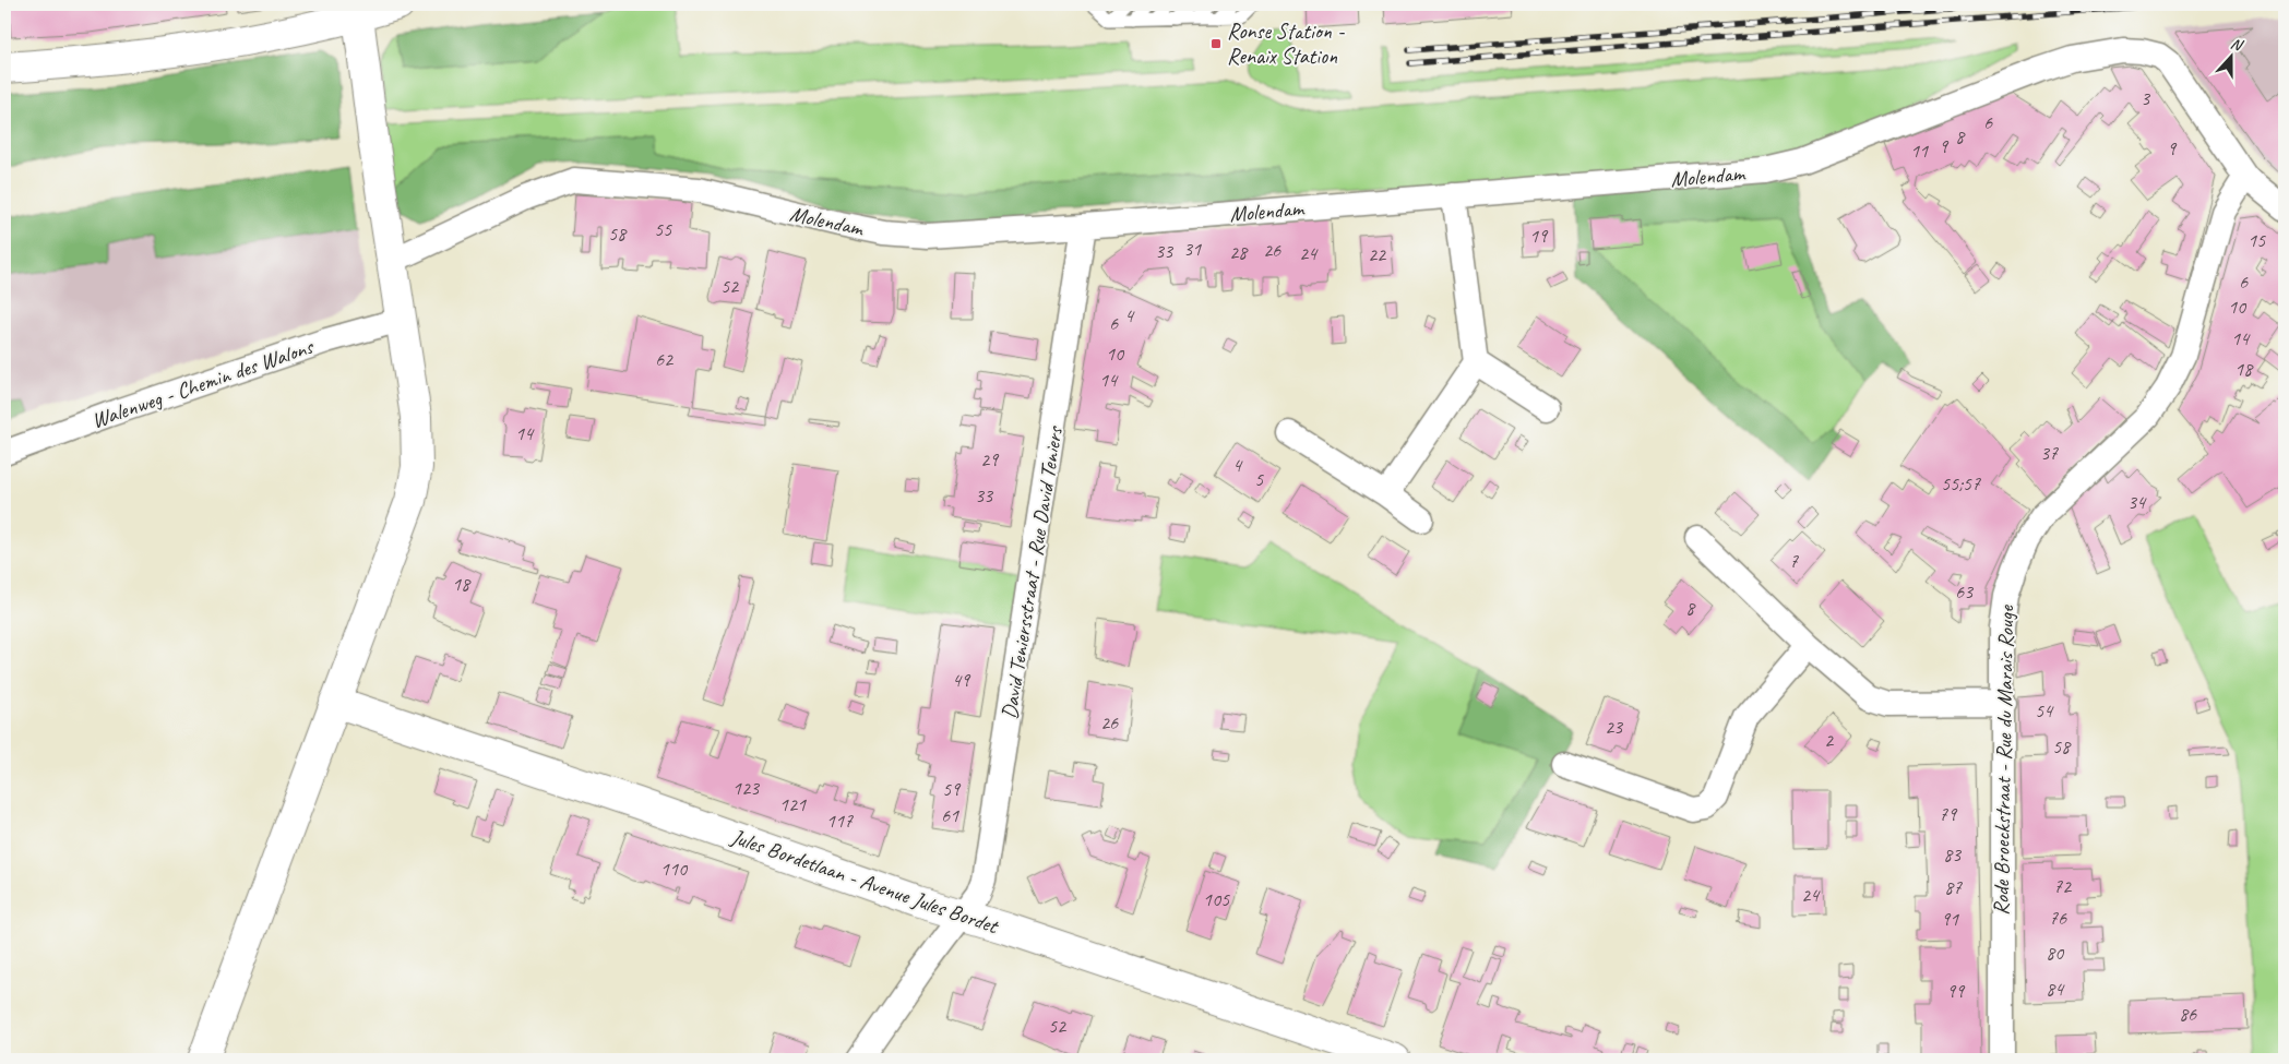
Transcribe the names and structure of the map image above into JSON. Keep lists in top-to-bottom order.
{
  "streets": {
    "street": [
      "Molendam",
      "Walenweg - Chemin des Walons",
      "David Teniersstraat - Rue David Teniers",
      "Rode Broeckstraat - Rue du Marais Rouge",
      "Jules Bordetlaan - Avenue Jules Bordet"
    ]
  },
  "crossings": [
    ["Molendam", "David Teniersstraat - Rue David Teniers"],
    ["Molendam", "Rode Broeckstraat - Rue du Marais Rouge"],
    ["David Teniersstraat - Rue David Teniers", "Jules Bordetlaan - Avenue Jules Bordet"]
  ],
  "places": {
    "transit": ["Ronse Station - Renaix Station"]
  },
  "house_numbers": [
    "3",
    "6",
    "8",
    "9",
    "9",
    "11",
    "55",
    "58",
    "19",
    "15",
    "31",
    "26",
    "33",
    "28",
    "24",
    "22",
    "6",
    "52",
    "10",
    "4",
    "6",
    "14",
    "10",
    "62",
    "18",
    "14",
    "14",
    "37",
    "29",
    "4",
    "5",
    "55;57",
    "33",
    "34",
    "7",
    "18",
    "63",
    "8",
    "49",
    "54",
    "26",
    "23",
    "2",
    "58",
    "123",
    "59",
    "121",
    "79",
    "61",
    "117",
    "83",
    "110",
    "72",
    "87",
    "24",
    "105",
    "76",
    "91",
    "80",
    "84",
    "99",
    "86",
    "52"
  ],
  "north": "top"
}
